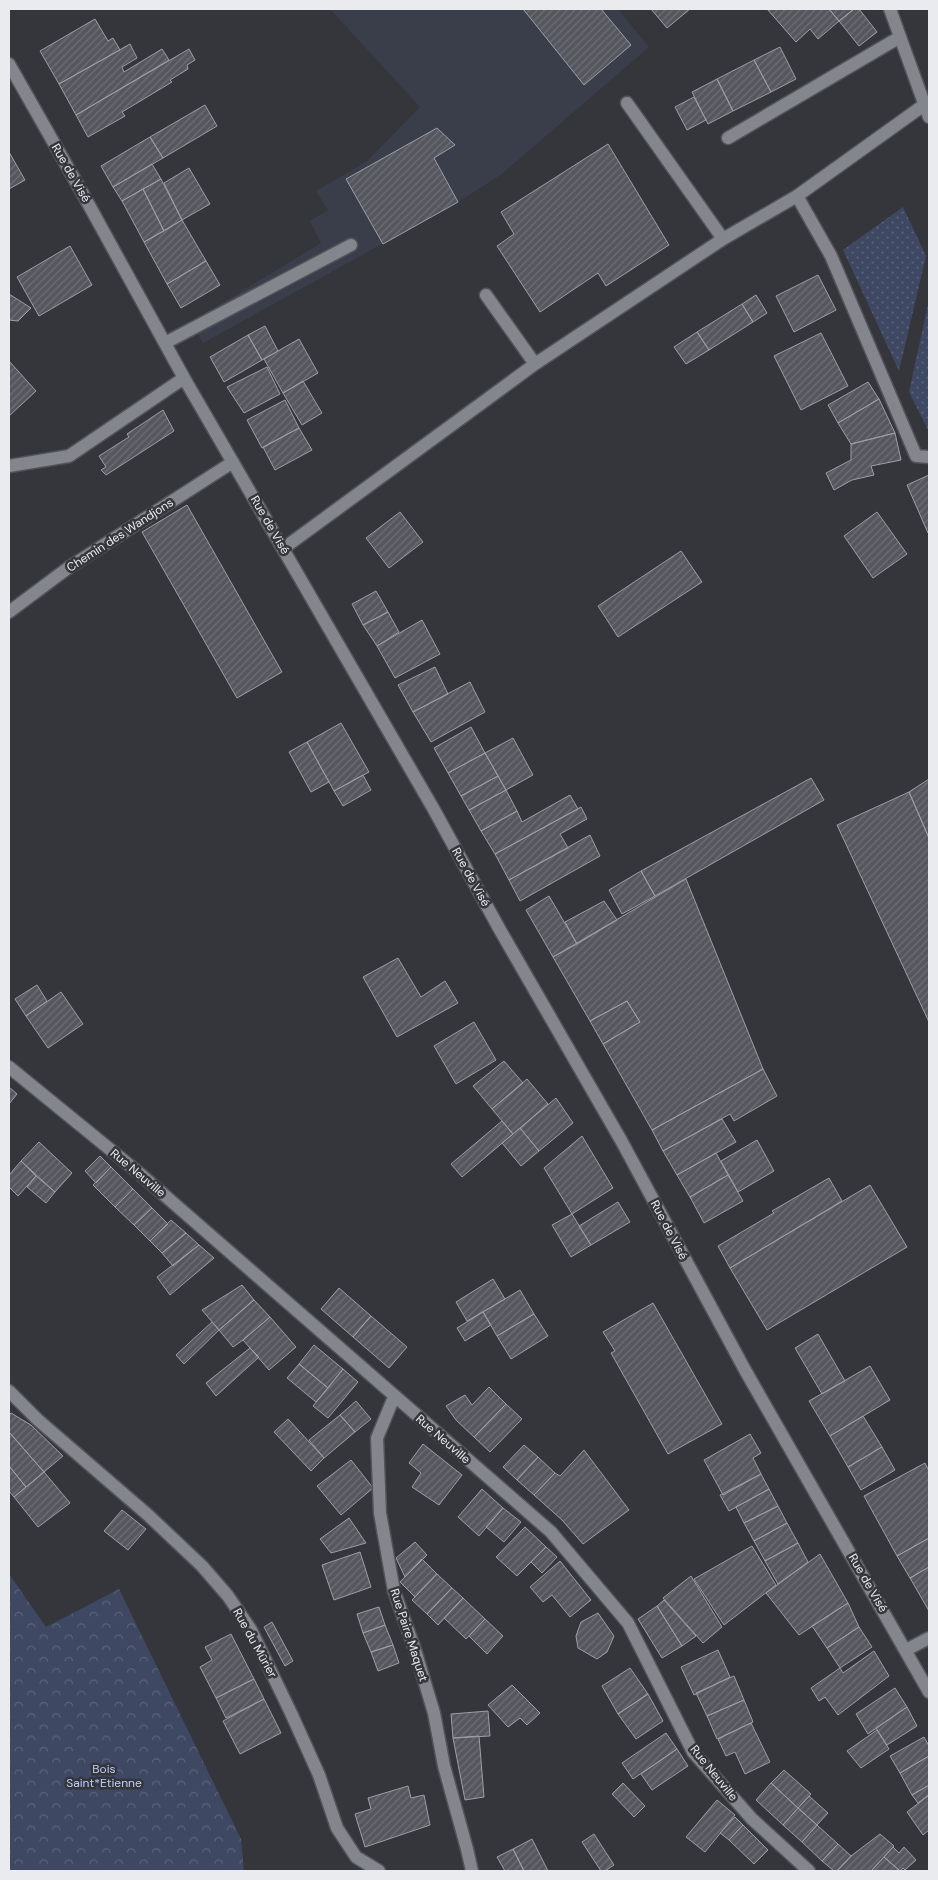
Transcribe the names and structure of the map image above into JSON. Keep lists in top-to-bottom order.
{
  "streets": {
    "street": [
      "Rue de Visé",
      "Chemin des Wandjons",
      "Rue Neuville",
      "Rue Paire Maquet",
      "Rue du Mûrier"
    ]
  },
  "crossings": [
    ["Rue de Visé", "Chemin des Wandjons"],
    ["Rue Neuville", "Rue Paire Maquet"]
  ],
  "parks": ["Bois Saint*Etienne"]
}
